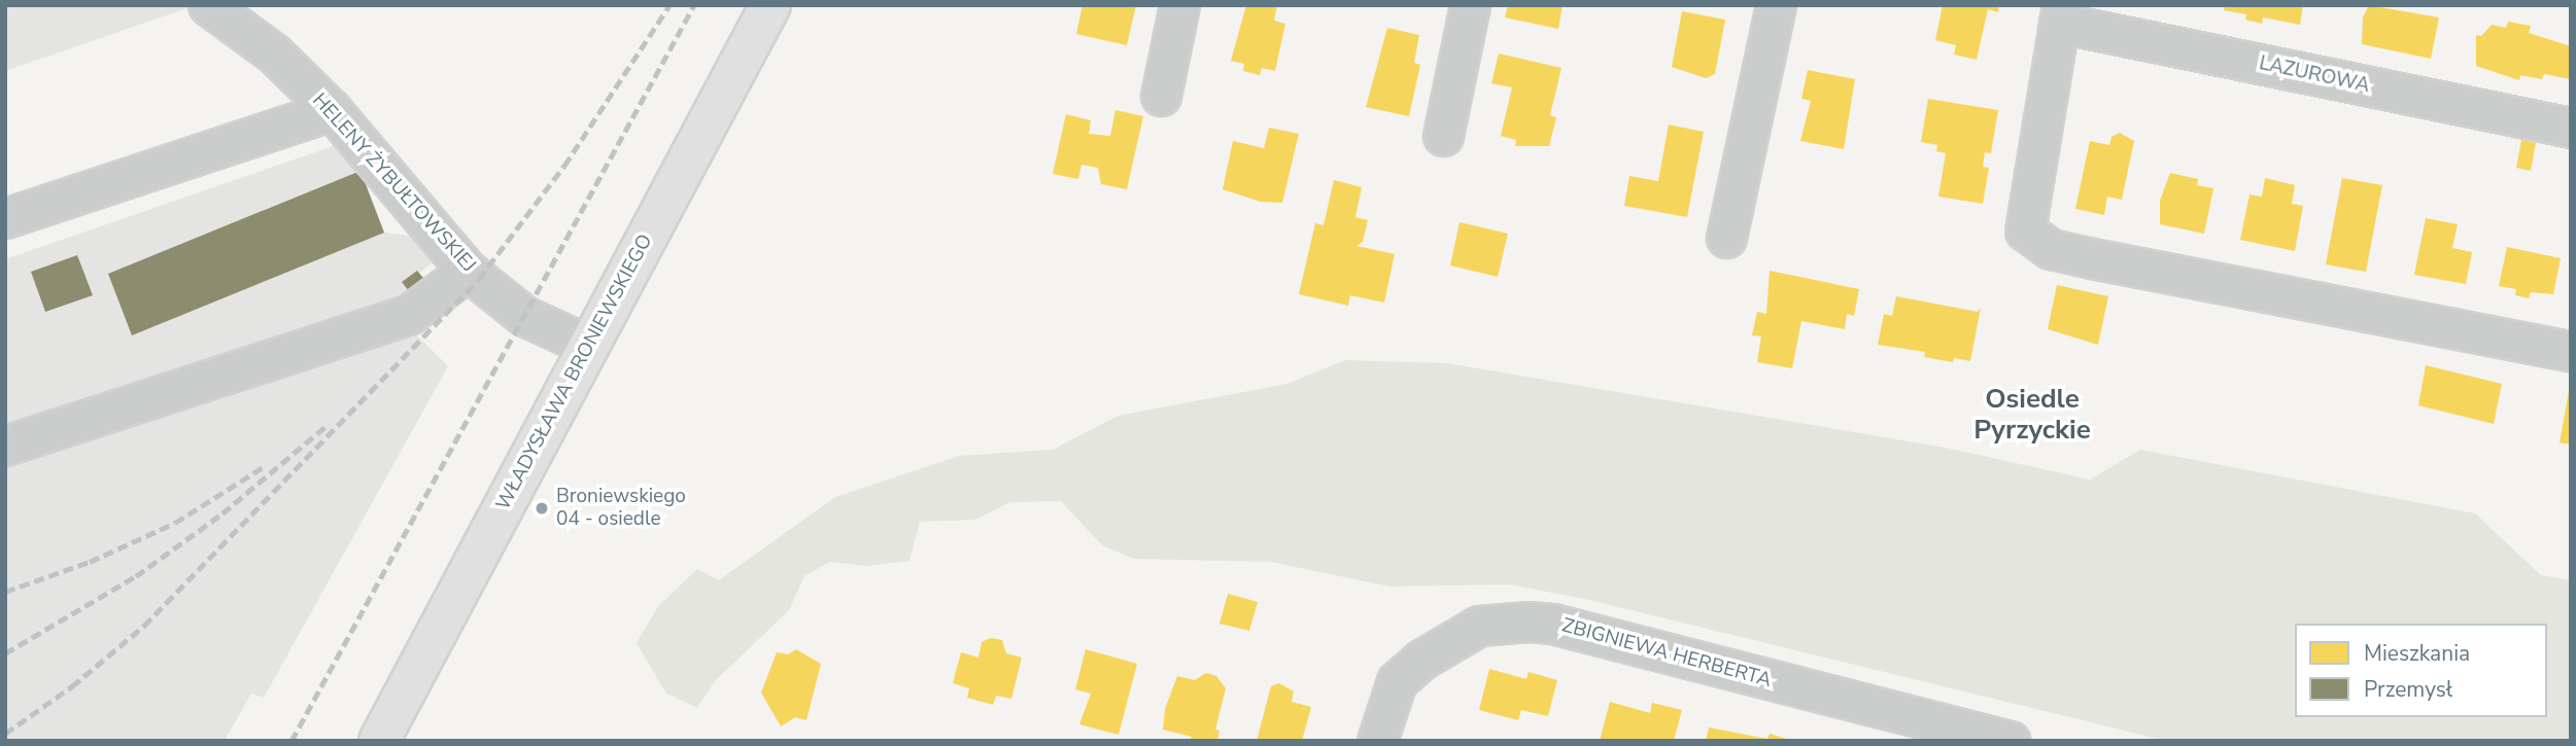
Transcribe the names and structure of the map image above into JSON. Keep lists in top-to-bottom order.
{
  "streets": {
    "main road": ["WŁADYSŁAWA BRONIEWSKIEGO"],
    "street": ["LAZUROWA", "HELENY ŻYBUŁTOWSKIEJ", "ZBIGNIEWA HERBERTA"]
  },
  "crossings": [
    ["HELENY ŻYBUŁTOWSKIEJ", "WŁADYSŁAWA BRONIEWSKIEGO"]
  ],
  "districts": ["Osiedle Pyrzyckie"],
  "places": ["Broniewskiego 04 - osiedle"],
  "legend": ["Mieszkania", "Przemysł"]
}
